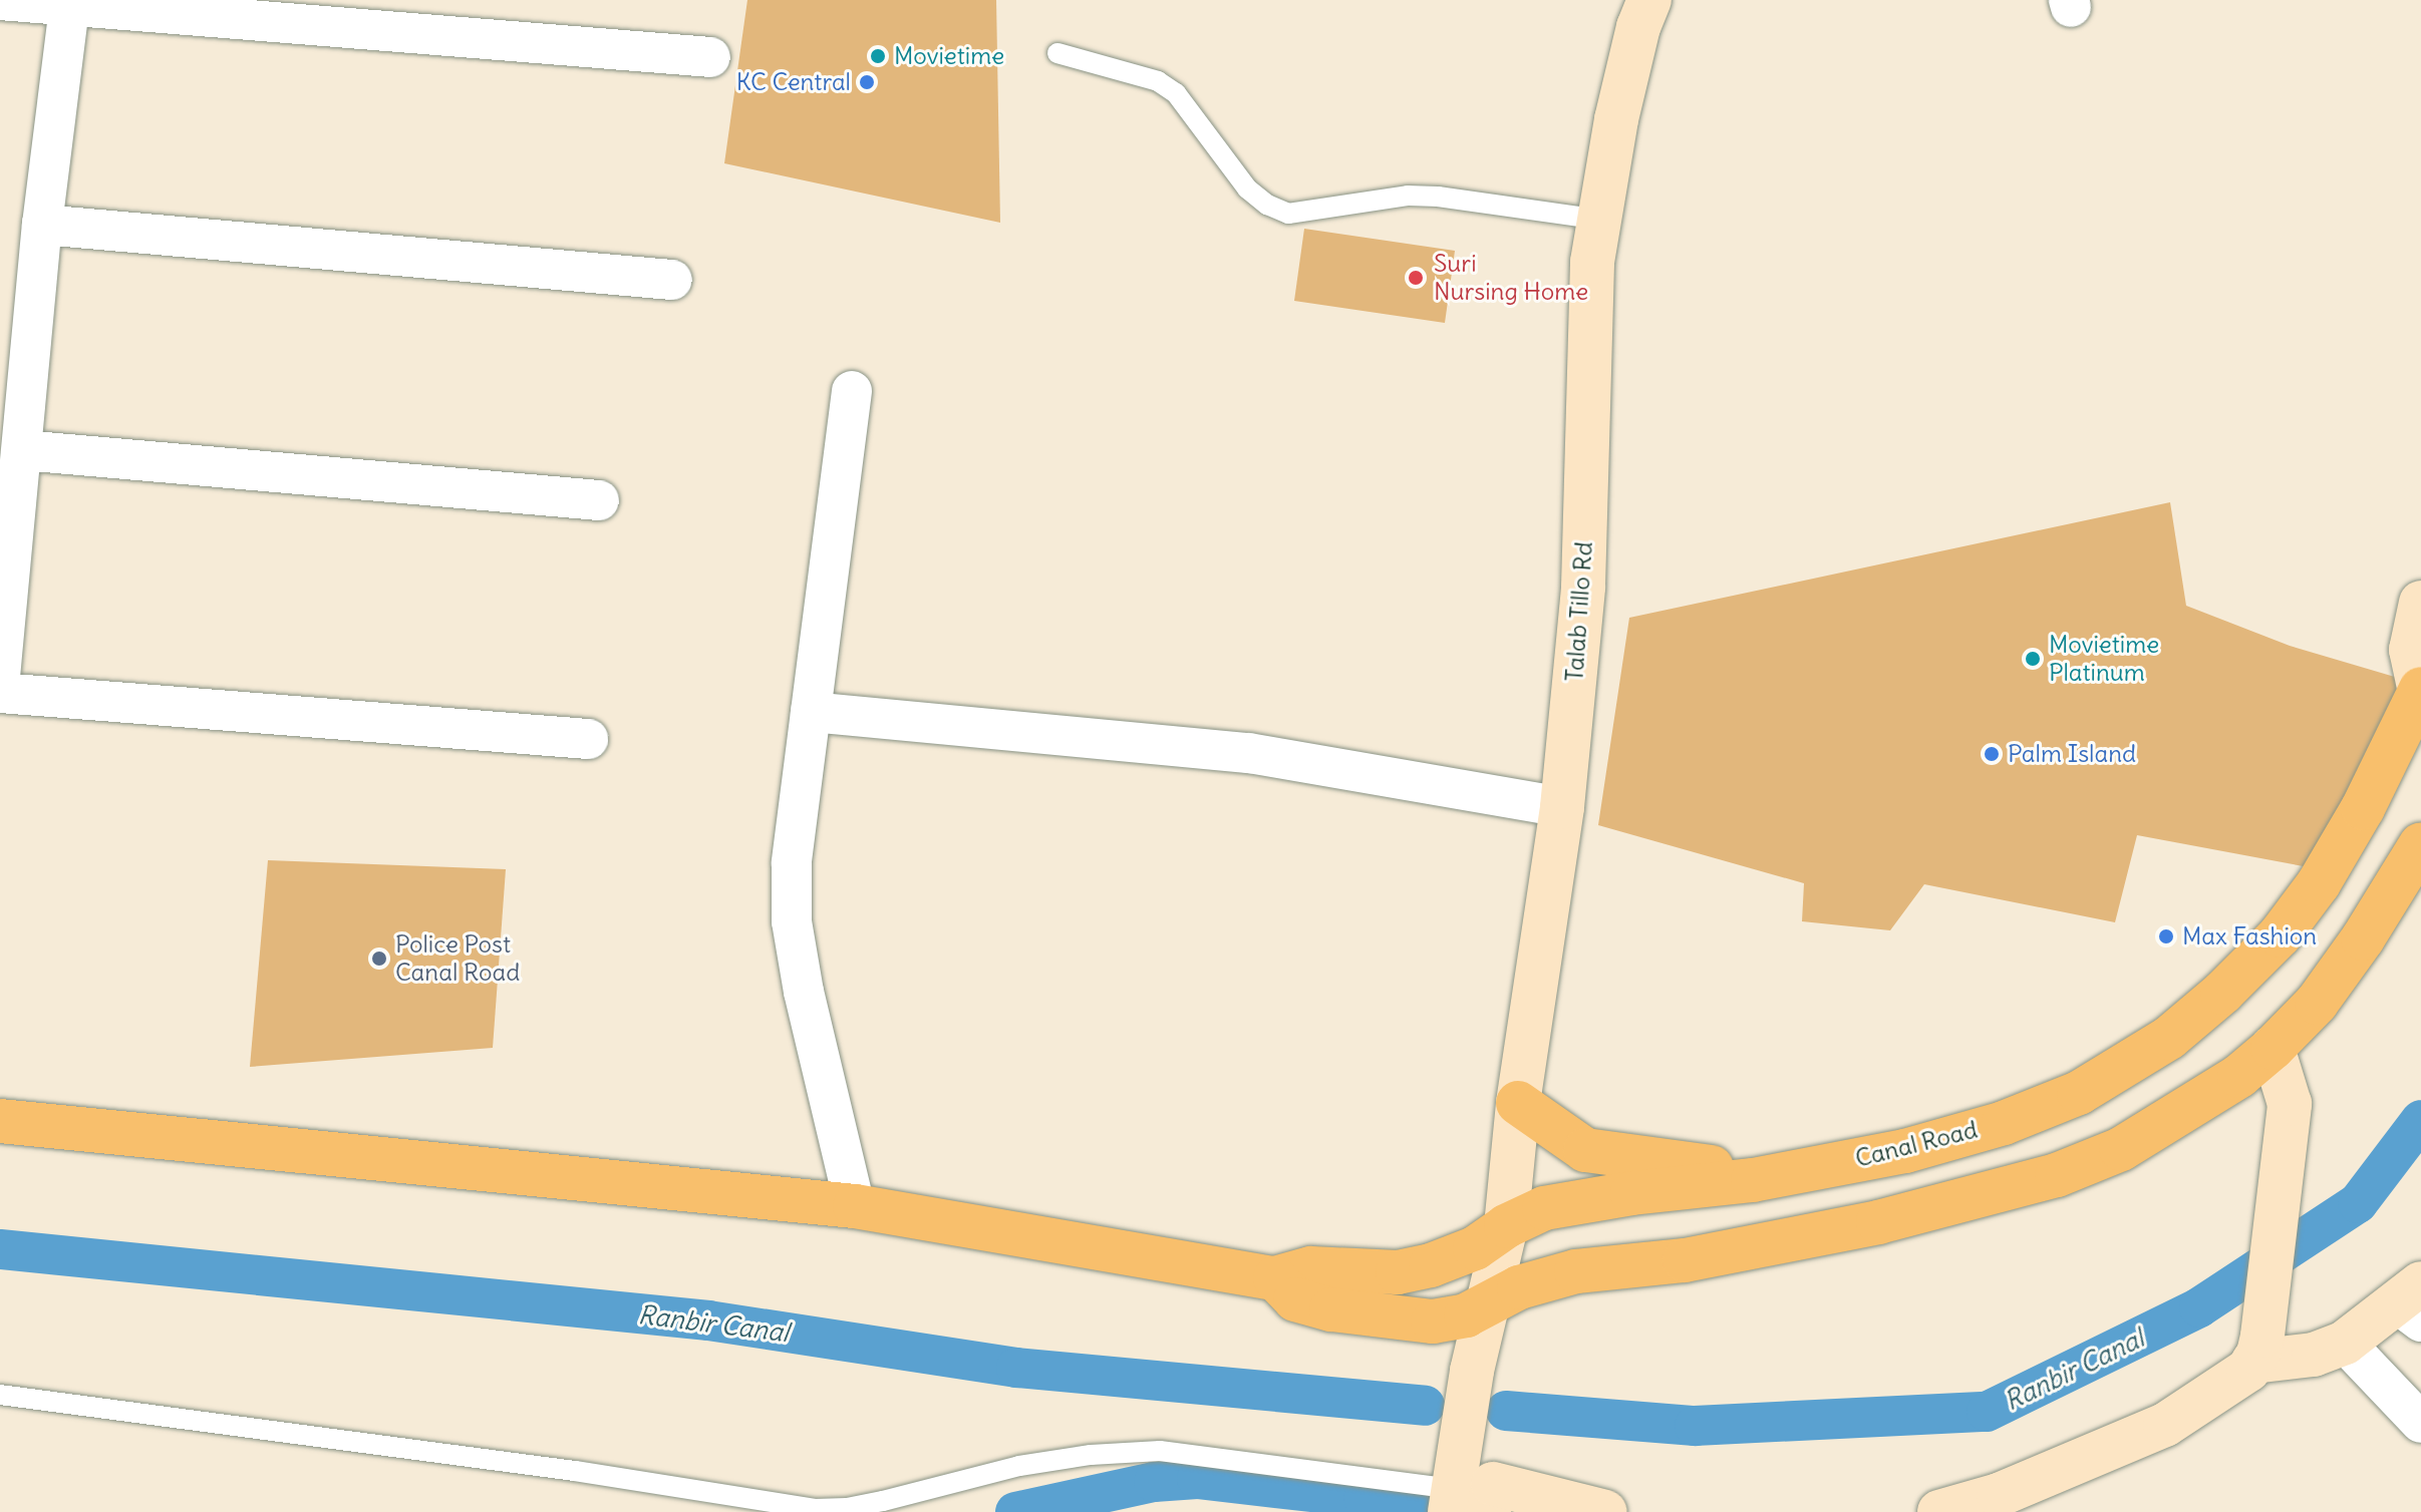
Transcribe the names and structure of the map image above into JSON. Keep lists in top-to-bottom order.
{
  "streets": {
    "highway": ["Canal Road"],
    "main road": ["Talab Tillo Rd"]
  },
  "crossings": [
    ["Talab Tillo Rd", "Canal Road"]
  ],
  "water": ["Ranbir Canal"],
  "places": [
    "Movietime",
    "KC Central",
    "Suri Nursing Home",
    "Movietime Platinum",
    "Palm Island",
    "Max Fashion",
    "Police Post Canal Road"
  ]
}
